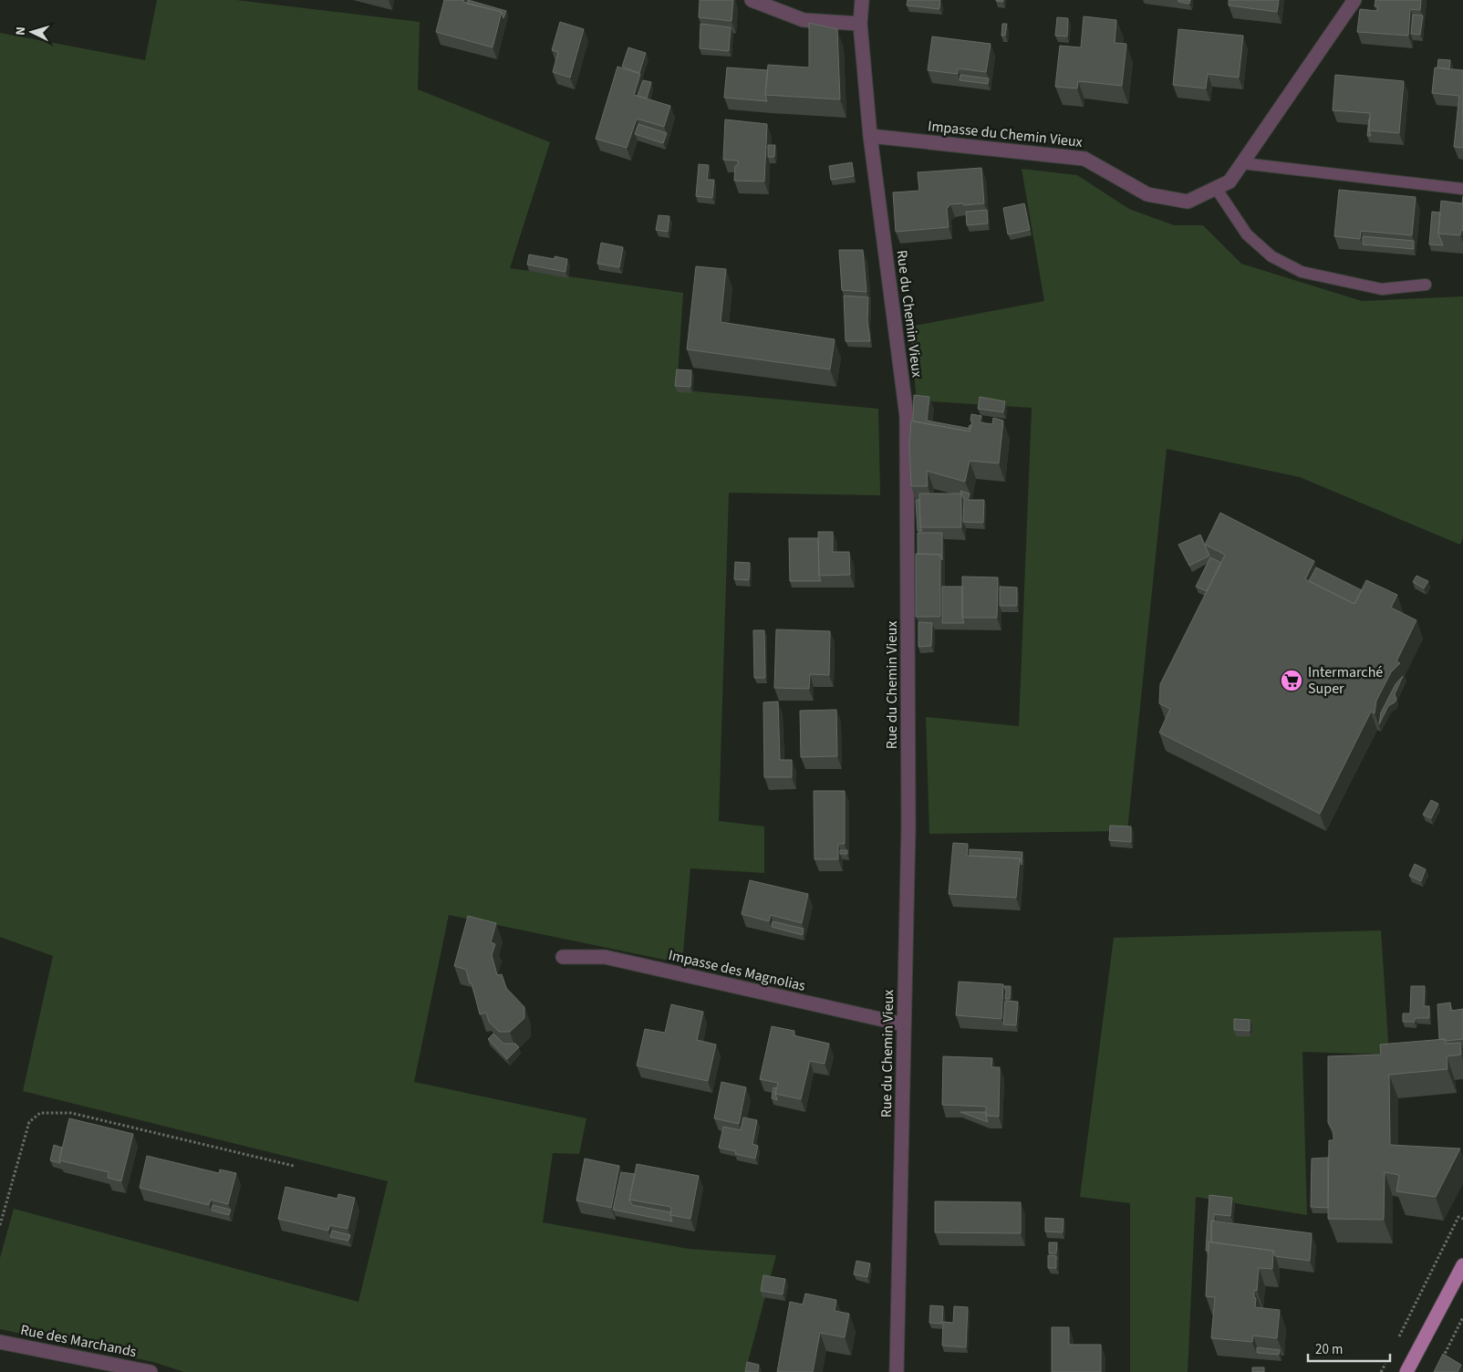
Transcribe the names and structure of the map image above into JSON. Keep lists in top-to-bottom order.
{
  "streets": {
    "street": [
      "Impasse du Chemin Vieux",
      "Rue du Chemin Vieux",
      "Impasse des Magnolias",
      "Rue des Marchands"
    ]
  },
  "crossings": [
    ["Impasse du Chemin Vieux", "Rue du Chemin Vieux"],
    ["Rue du Chemin Vieux", "Impasse des Magnolias"]
  ],
  "places": {
    "supermarket": ["Intermarché Super"]
  },
  "scale_bar": "20 m",
  "north": "left"
}
